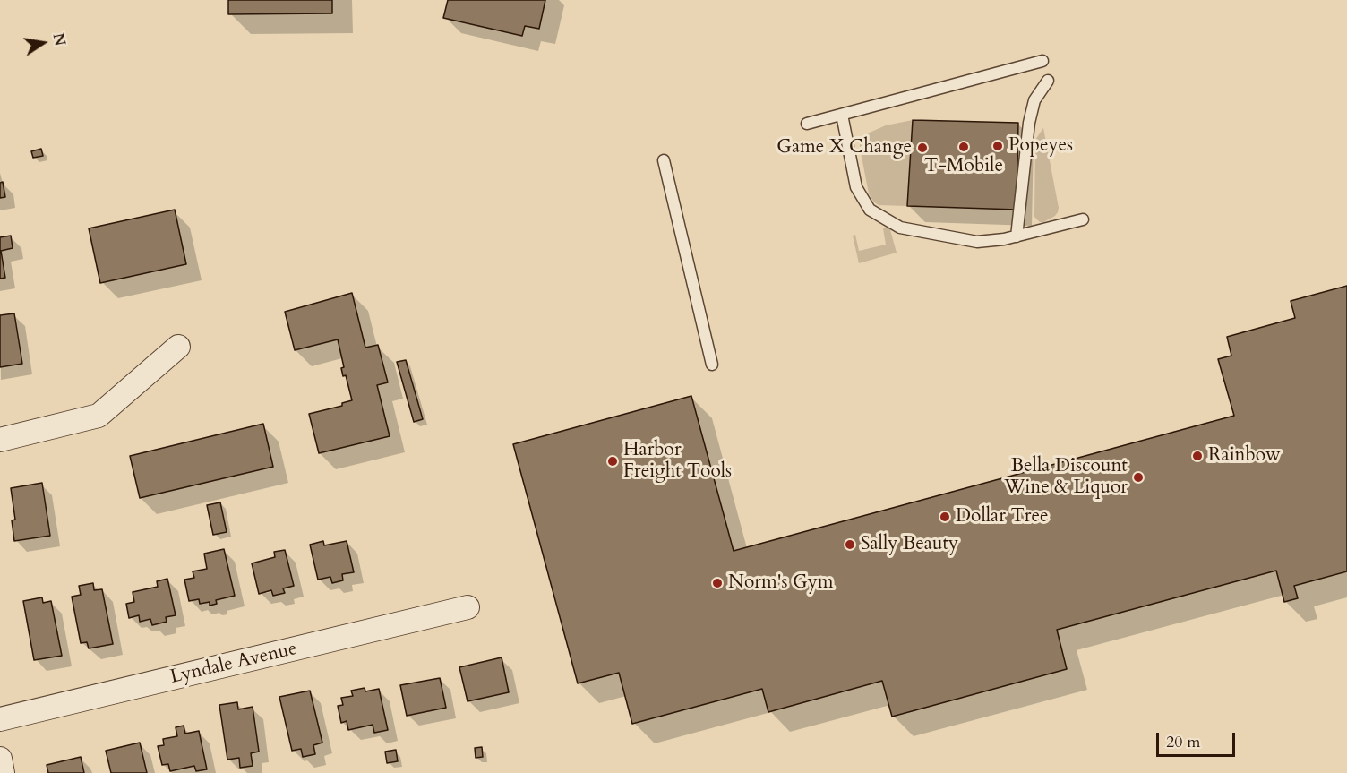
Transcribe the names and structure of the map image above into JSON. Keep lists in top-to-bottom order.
{
  "streets": {
    "street": ["Lyndale Avenue"]
  },
  "places": [
    "Popeyes",
    "T-Mobile",
    "Game X Change",
    "Rainbow",
    "Harbor Freight Tools",
    "Bella Discount Wine & Liquor",
    "Dollar Tree",
    "Sally Beauty",
    "Norm's Gym"
  ],
  "scale_bar": "20 m",
  "north": "right"
}
